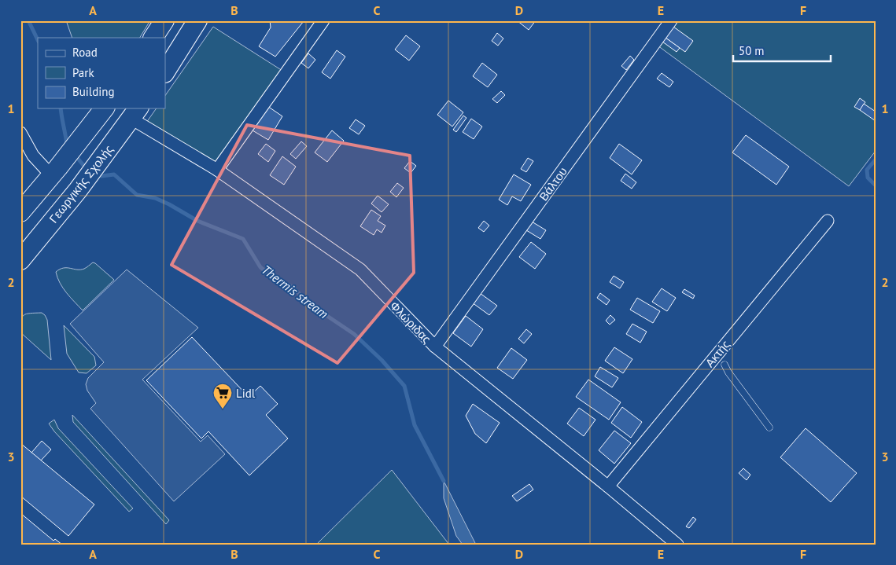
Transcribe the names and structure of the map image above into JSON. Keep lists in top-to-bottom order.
{
  "streets": {
    "main road": ["Γεωργικής Σχολής"],
    "street": ["Βάλτου", "Φλώριδας", "Ακτής"]
  },
  "crossings": [
    ["Γεωργικής Σχολής", "Φλώριδας"],
    ["Βάλτου", "Φλώριδας"],
    ["Φλώριδας", "Ακτής"]
  ],
  "water": ["Thermis stream"],
  "places": {
    "supermarket": ["Lidl"]
  },
  "legend": ["Road", "Park", "Building"],
  "scale_bar": "50 m",
  "grid": {
    "columns": [
      "A",
      "B",
      "C",
      "D",
      "E",
      "F"
    ],
    "rows": ["1", "2", "3"]
  }
}
